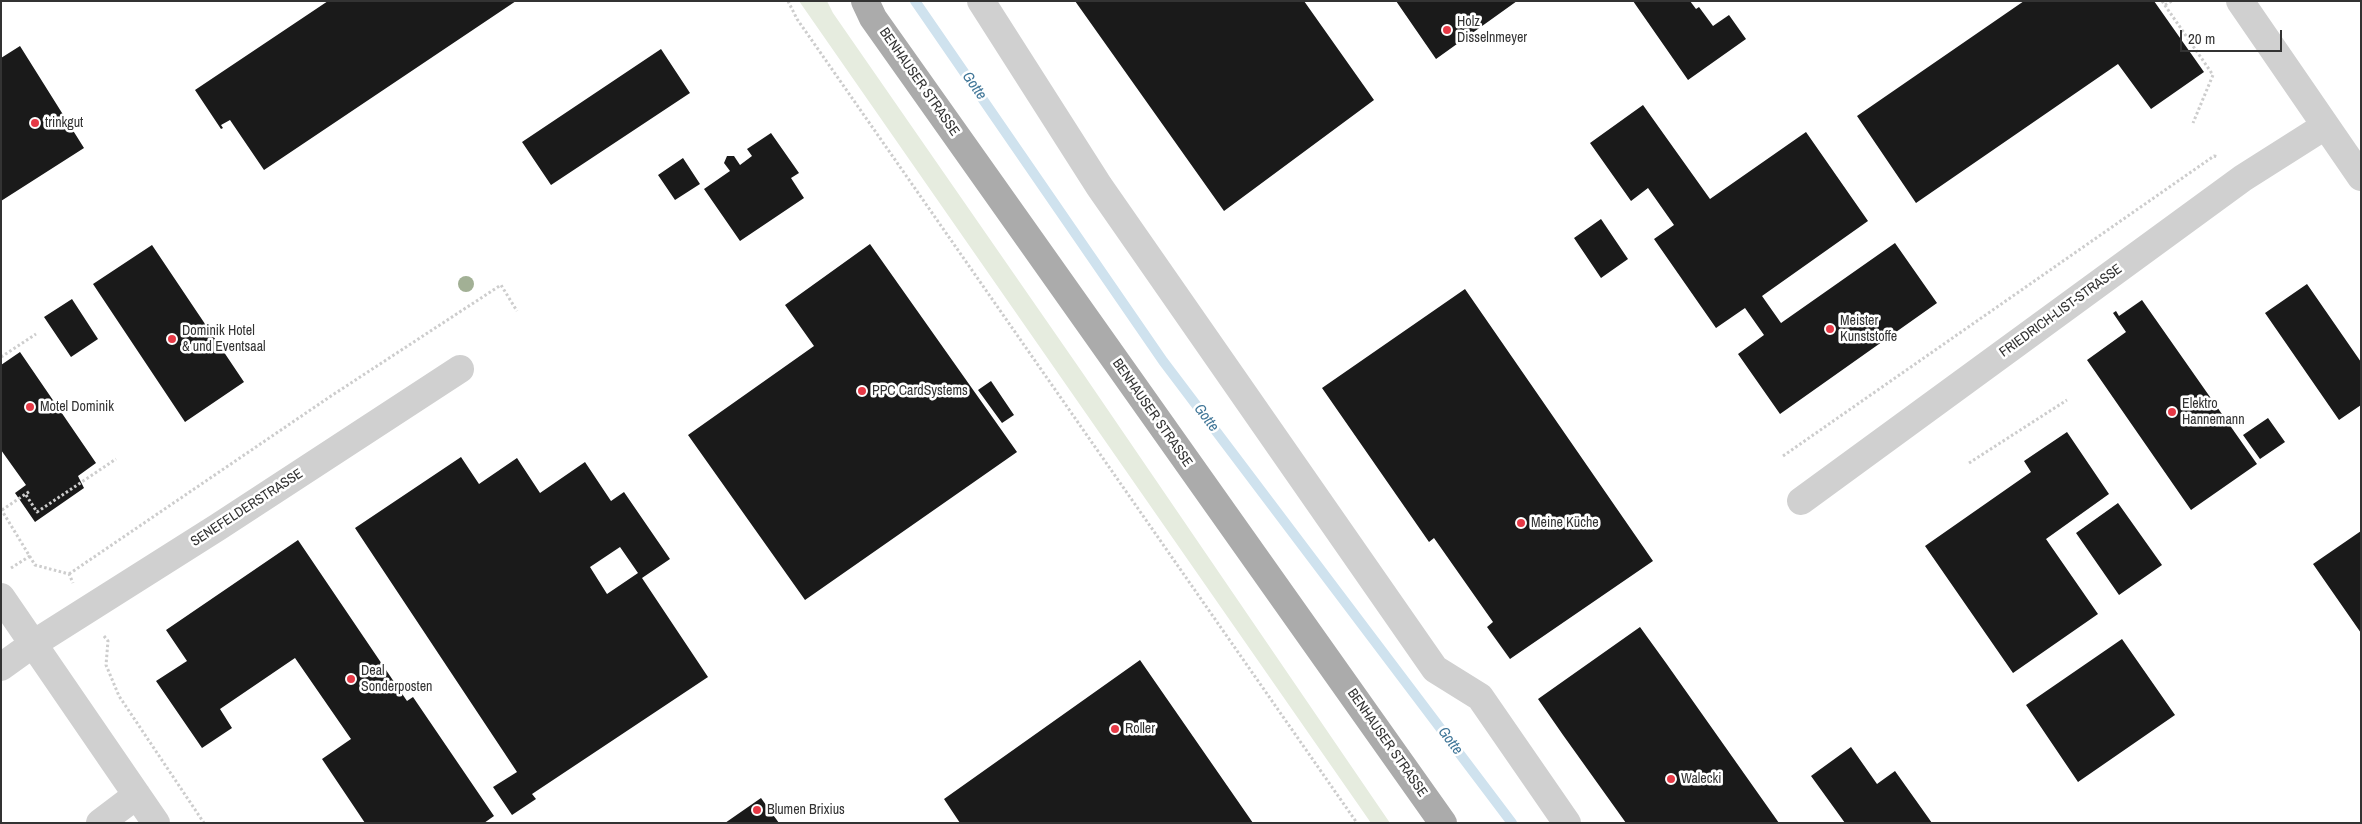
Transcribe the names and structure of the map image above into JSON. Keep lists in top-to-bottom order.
{
  "streets": {
    "main road": ["BENHAUSER STRASSE"],
    "street": ["FRIEDRICH-LIST-STRASSE", "SENEFELDERSTRASSE"]
  },
  "water": ["Gotte"],
  "places": [
    "Holz Disselnmeyer",
    "trinkgut",
    "Meister Kunststoffe",
    "Dominik Hotel & und Eventsaal",
    "PPC CardSystems",
    "Motel Dominik",
    "Elektro Hannemann",
    "Meine Küche",
    "Deal Sonderposten",
    "Roller",
    "Walecki",
    "Blumen Brixius"
  ],
  "scale_bar": "20 m"
}
